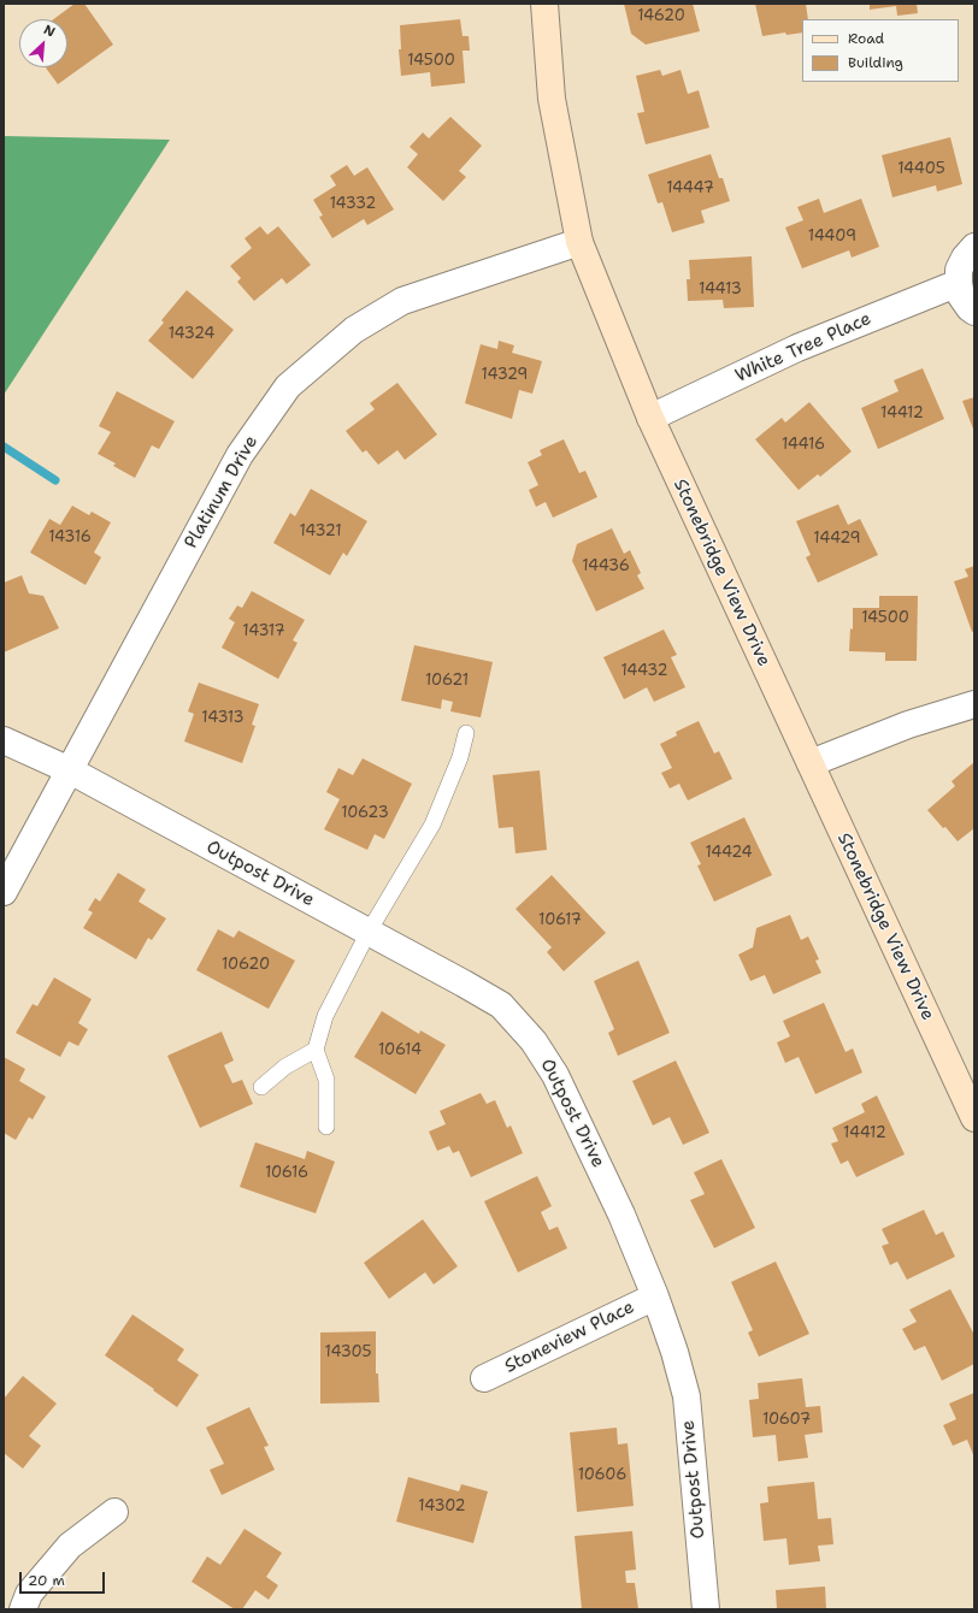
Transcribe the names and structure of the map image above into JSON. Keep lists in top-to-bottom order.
{
  "streets": {
    "street": [
      "White Tree Place",
      "Platinum Drive",
      "Stonebridge View Drive",
      "Outpost Drive",
      "Stoneview Place"
    ]
  },
  "crossings": [
    ["White Tree Place", "Stonebridge View Drive"],
    ["Platinum Drive", "Stonebridge View Drive"],
    ["Platinum Drive", "Outpost Drive"],
    ["Outpost Drive", "Stoneview Place"]
  ],
  "house_numbers": [
    "14620",
    "14500",
    "14405",
    "14447",
    "14332",
    "14409",
    "14413",
    "14324",
    "14329",
    "14412",
    "14416",
    "14321",
    "14316",
    "14429",
    "14436",
    "14500",
    "14317",
    "14432",
    "10621",
    "14313",
    "10623",
    "14424",
    "10617",
    "10620",
    "10614",
    "14412",
    "10616",
    "14305",
    "10607",
    "10606",
    "14302"
  ],
  "legend": ["Road", "Building"],
  "scale_bar": "20 m",
  "north": "top right"
}
